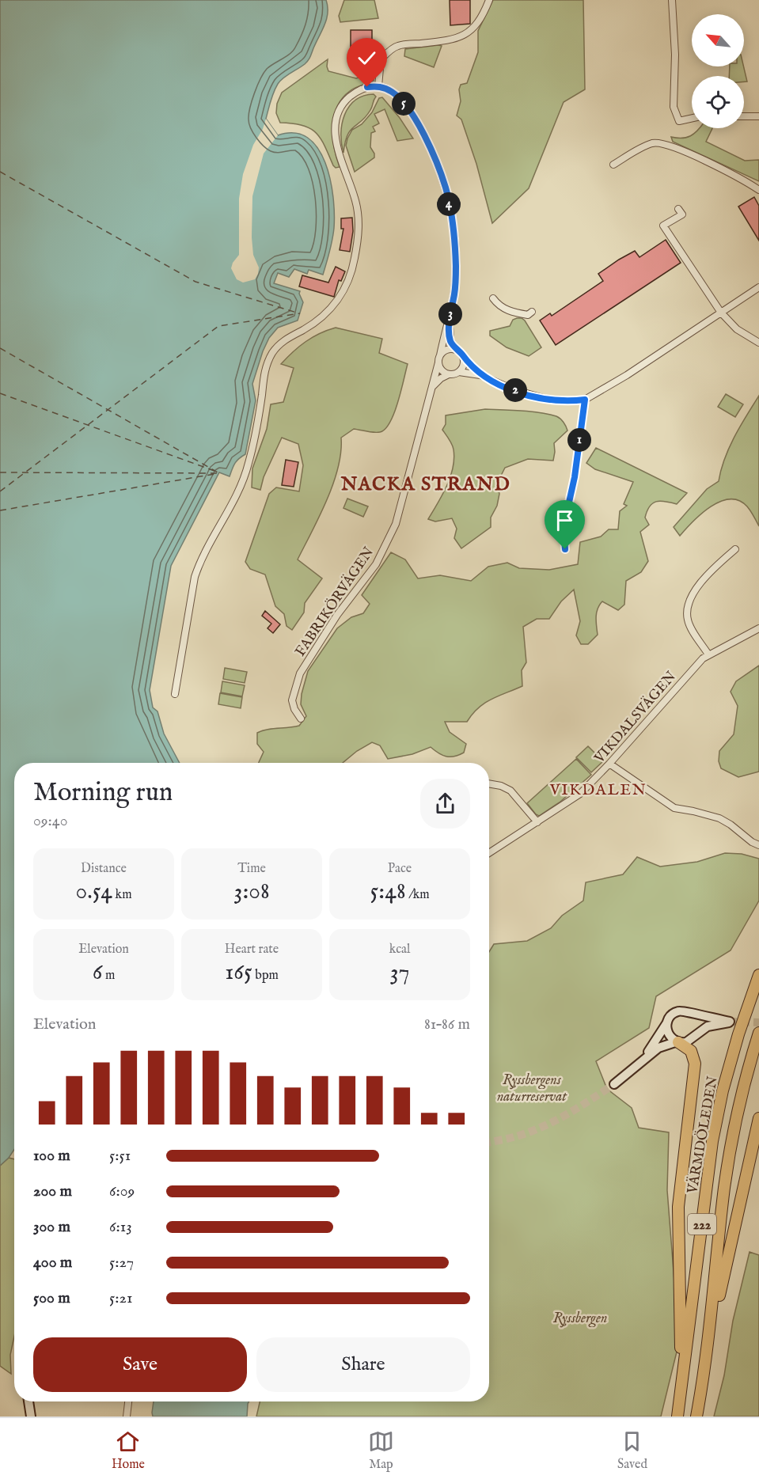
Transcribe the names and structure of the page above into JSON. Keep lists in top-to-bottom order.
{
  "streets": {
    "highway": ["VÄRMDÖLEDEN", "222"],
    "street": ["FABRIKÖRVÄGEN", "VIKDALSVÄGEN"]
  },
  "districts": ["NACKA STRAND", "VIKDALEN"],
  "parks": ["Ryssbergens naturreservat", "Ryssbergen"],
  "north": "top left",
  "page": {
    "pins": [
      "5",
      "4",
      "3",
      "2",
      "1"
    ],
    "heading": ["Morning run", "09:40"],
    "stats": [
      ["Distance", "0.54 km"],
      ["Time", "3:08"],
      ["Pace", "5:48 /km"],
      ["Elevation", "6 m"],
      ["Heart rate", "165 bpm"],
      ["kcal", "37"]
    ],
    "chart": ["Elevation", "81–86 m"],
    "list": [
      {
        "name": "100 m",
        "note": "5:51"
      },
      {
        "name": "200 m",
        "note": "6:09"
      },
      {
        "name": "300 m",
        "note": "6:13"
      },
      {
        "name": "400 m",
        "note": "5:27"
      },
      {
        "name": "500 m",
        "note": "5:21"
      }
    ],
    "buttons": ["Save", "Share"],
    "tabs": ["Home", "Map", "Saved"]
  }
}
